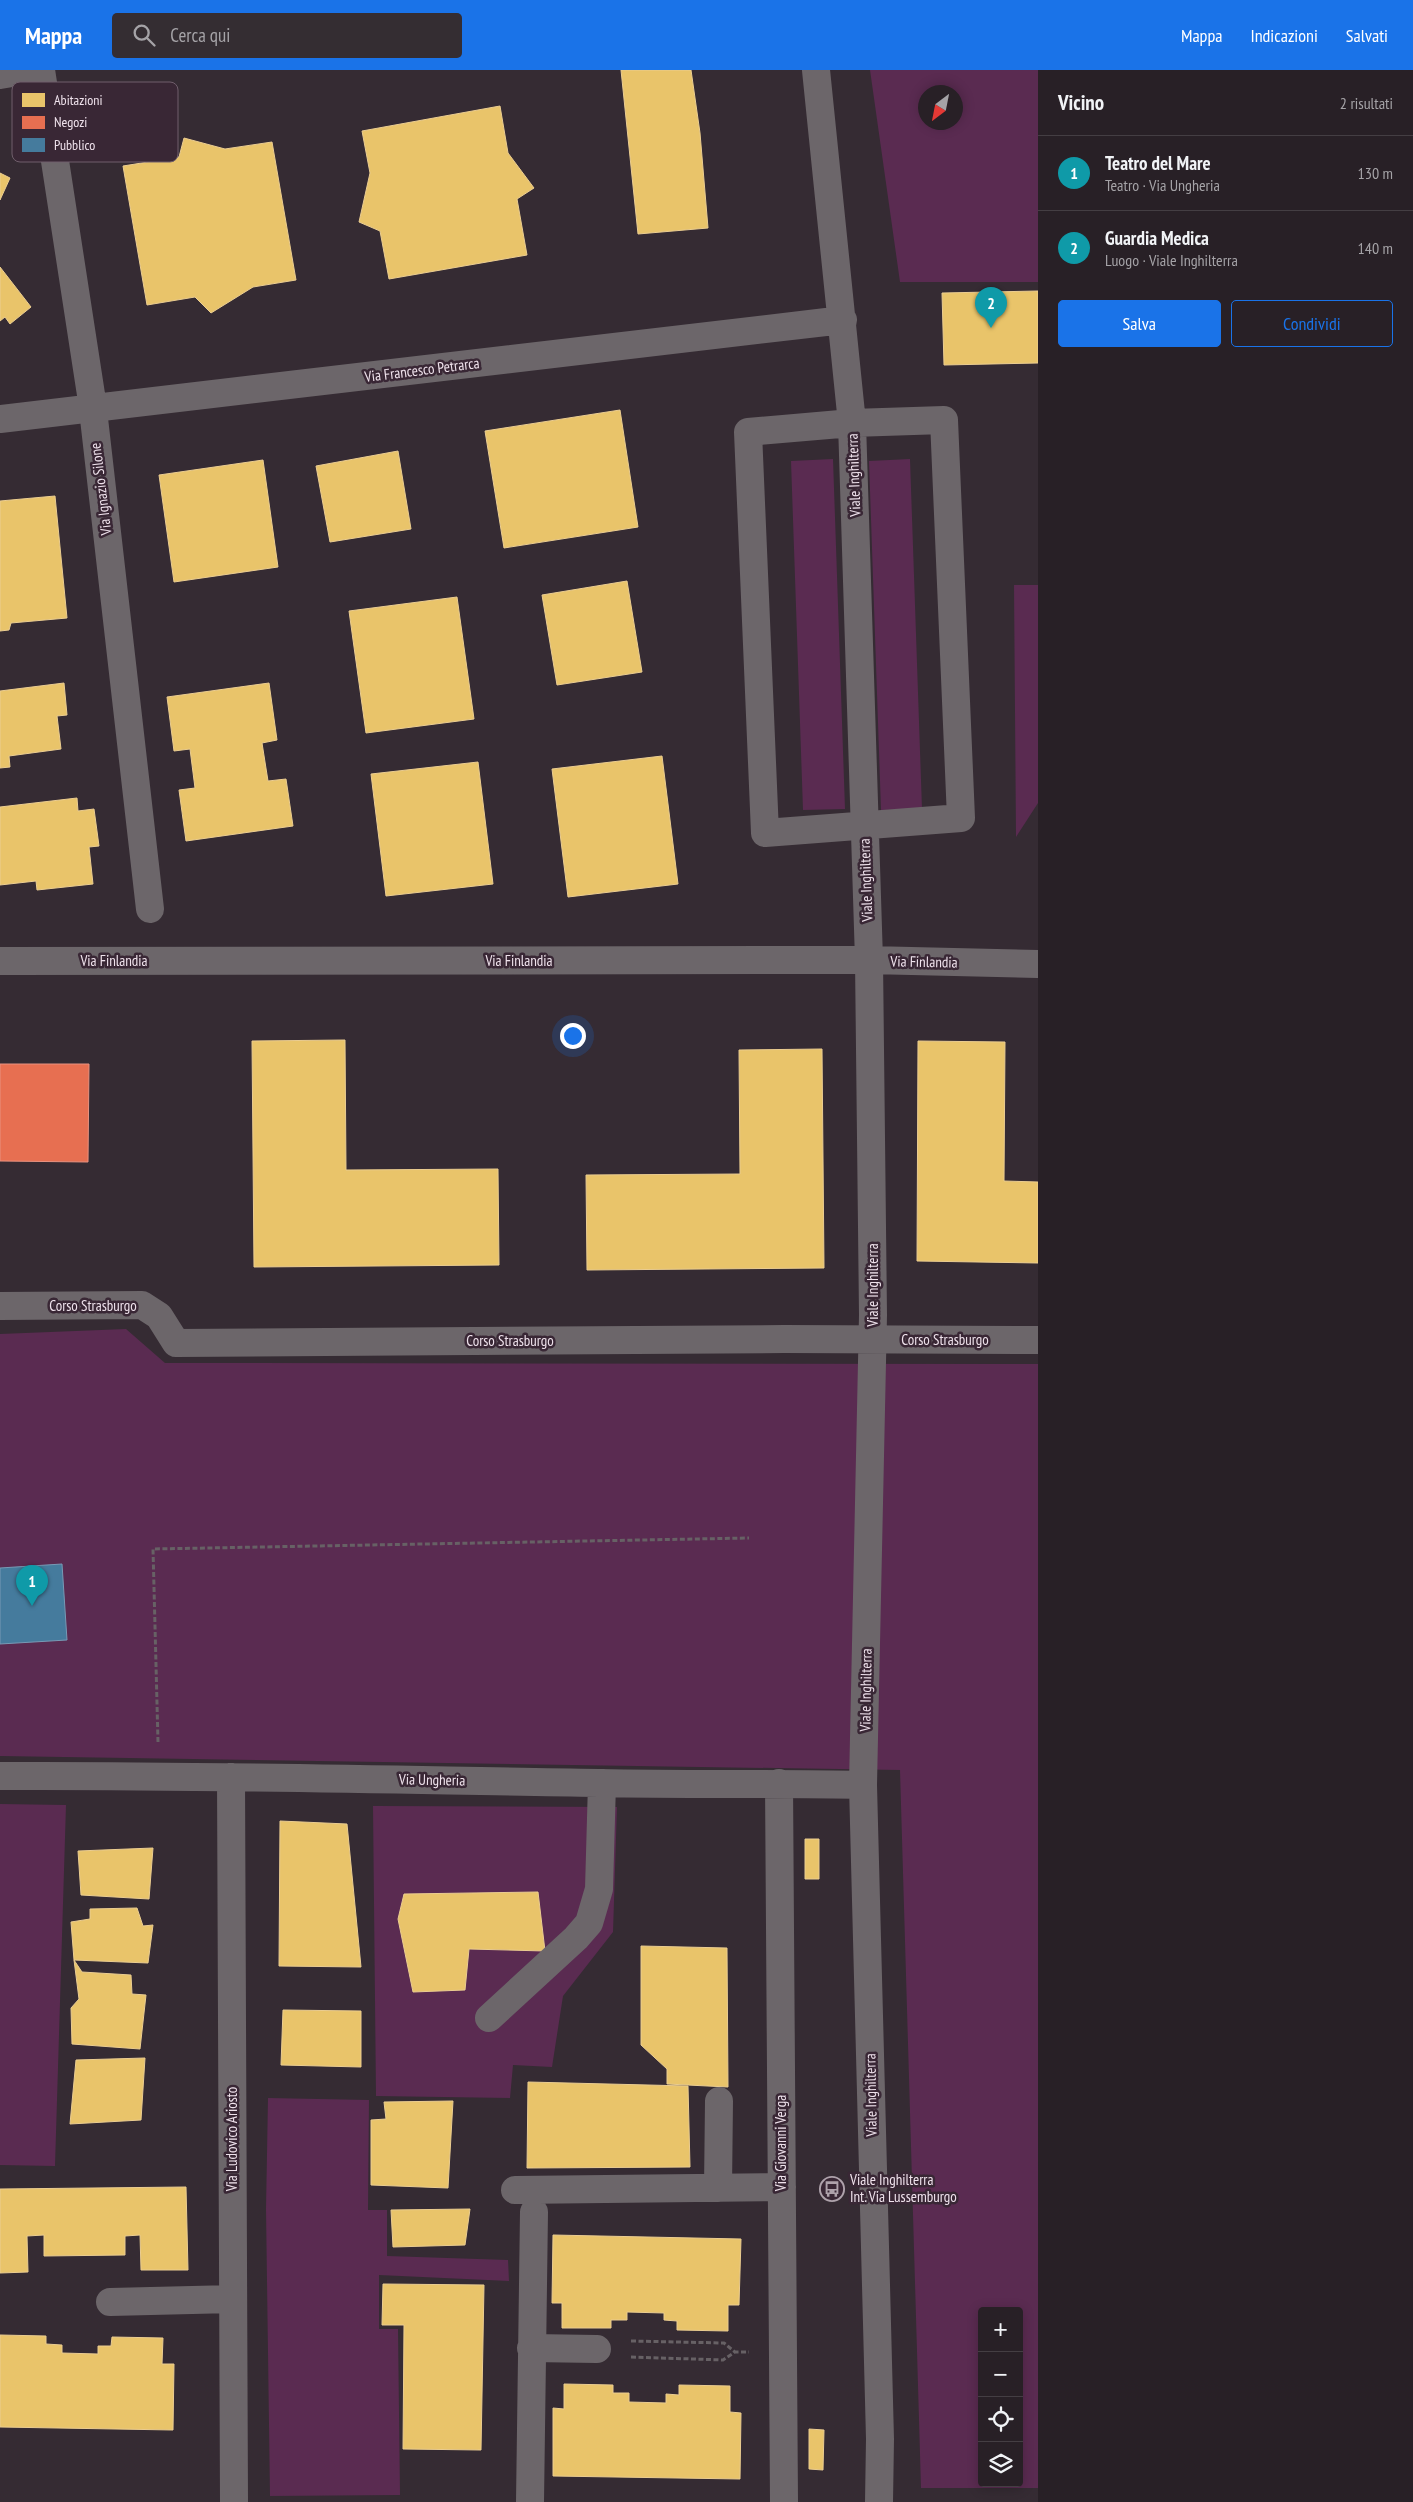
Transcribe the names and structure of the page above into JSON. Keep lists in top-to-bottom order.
{
  "streets": {
    "street": [
      "Via Francesco Petrarca",
      "Viale Inghilterra",
      "Via Ignazio Silone",
      "Via Finlandia",
      "Corso Strasburgo",
      "Via Ungheria",
      "Via Ludovico Ariosto",
      "Via Giovanni Verga"
    ]
  },
  "crossings": [
    ["Via Francesco Petrarca", "Viale Inghilterra"],
    ["Via Francesco Petrarca", "Via Ignazio Silone"],
    ["Viale Inghilterra", "Via Finlandia"],
    ["Viale Inghilterra", "Corso Strasburgo"],
    ["Viale Inghilterra", "Via Ungheria"],
    ["Via Ungheria", "Via Ludovico Ariosto"],
    ["Via Ungheria", "Via Giovanni Verga"]
  ],
  "places": {
    "bus stop": ["Viale Inghilterra Int. Via Lussemburgo"]
  },
  "legend": ["Abitazioni", "Negozi", "Pubblico"],
  "north": "bottom left",
  "page": {
    "header": "Mappa",
    "search": "Cerca qui",
    "nav": ["Mappa", "Indicazioni", "Salvati"],
    "heading": ["Vicino", "2 risultati"],
    "list": [
      {
        "mark": "1",
        "name": "Teatro del Mare",
        "note": "Teatro · Via Ungheria",
        "value": "130 m"
      },
      {
        "mark": "2",
        "name": "Guardia Medica",
        "note": "Luogo · Viale Inghilterra",
        "value": "140 m"
      }
    ],
    "buttons": ["Salva", "Condividi"],
    "pins": ["2", "1"],
    "map_buttons": ["+", "−"]
  }
}
